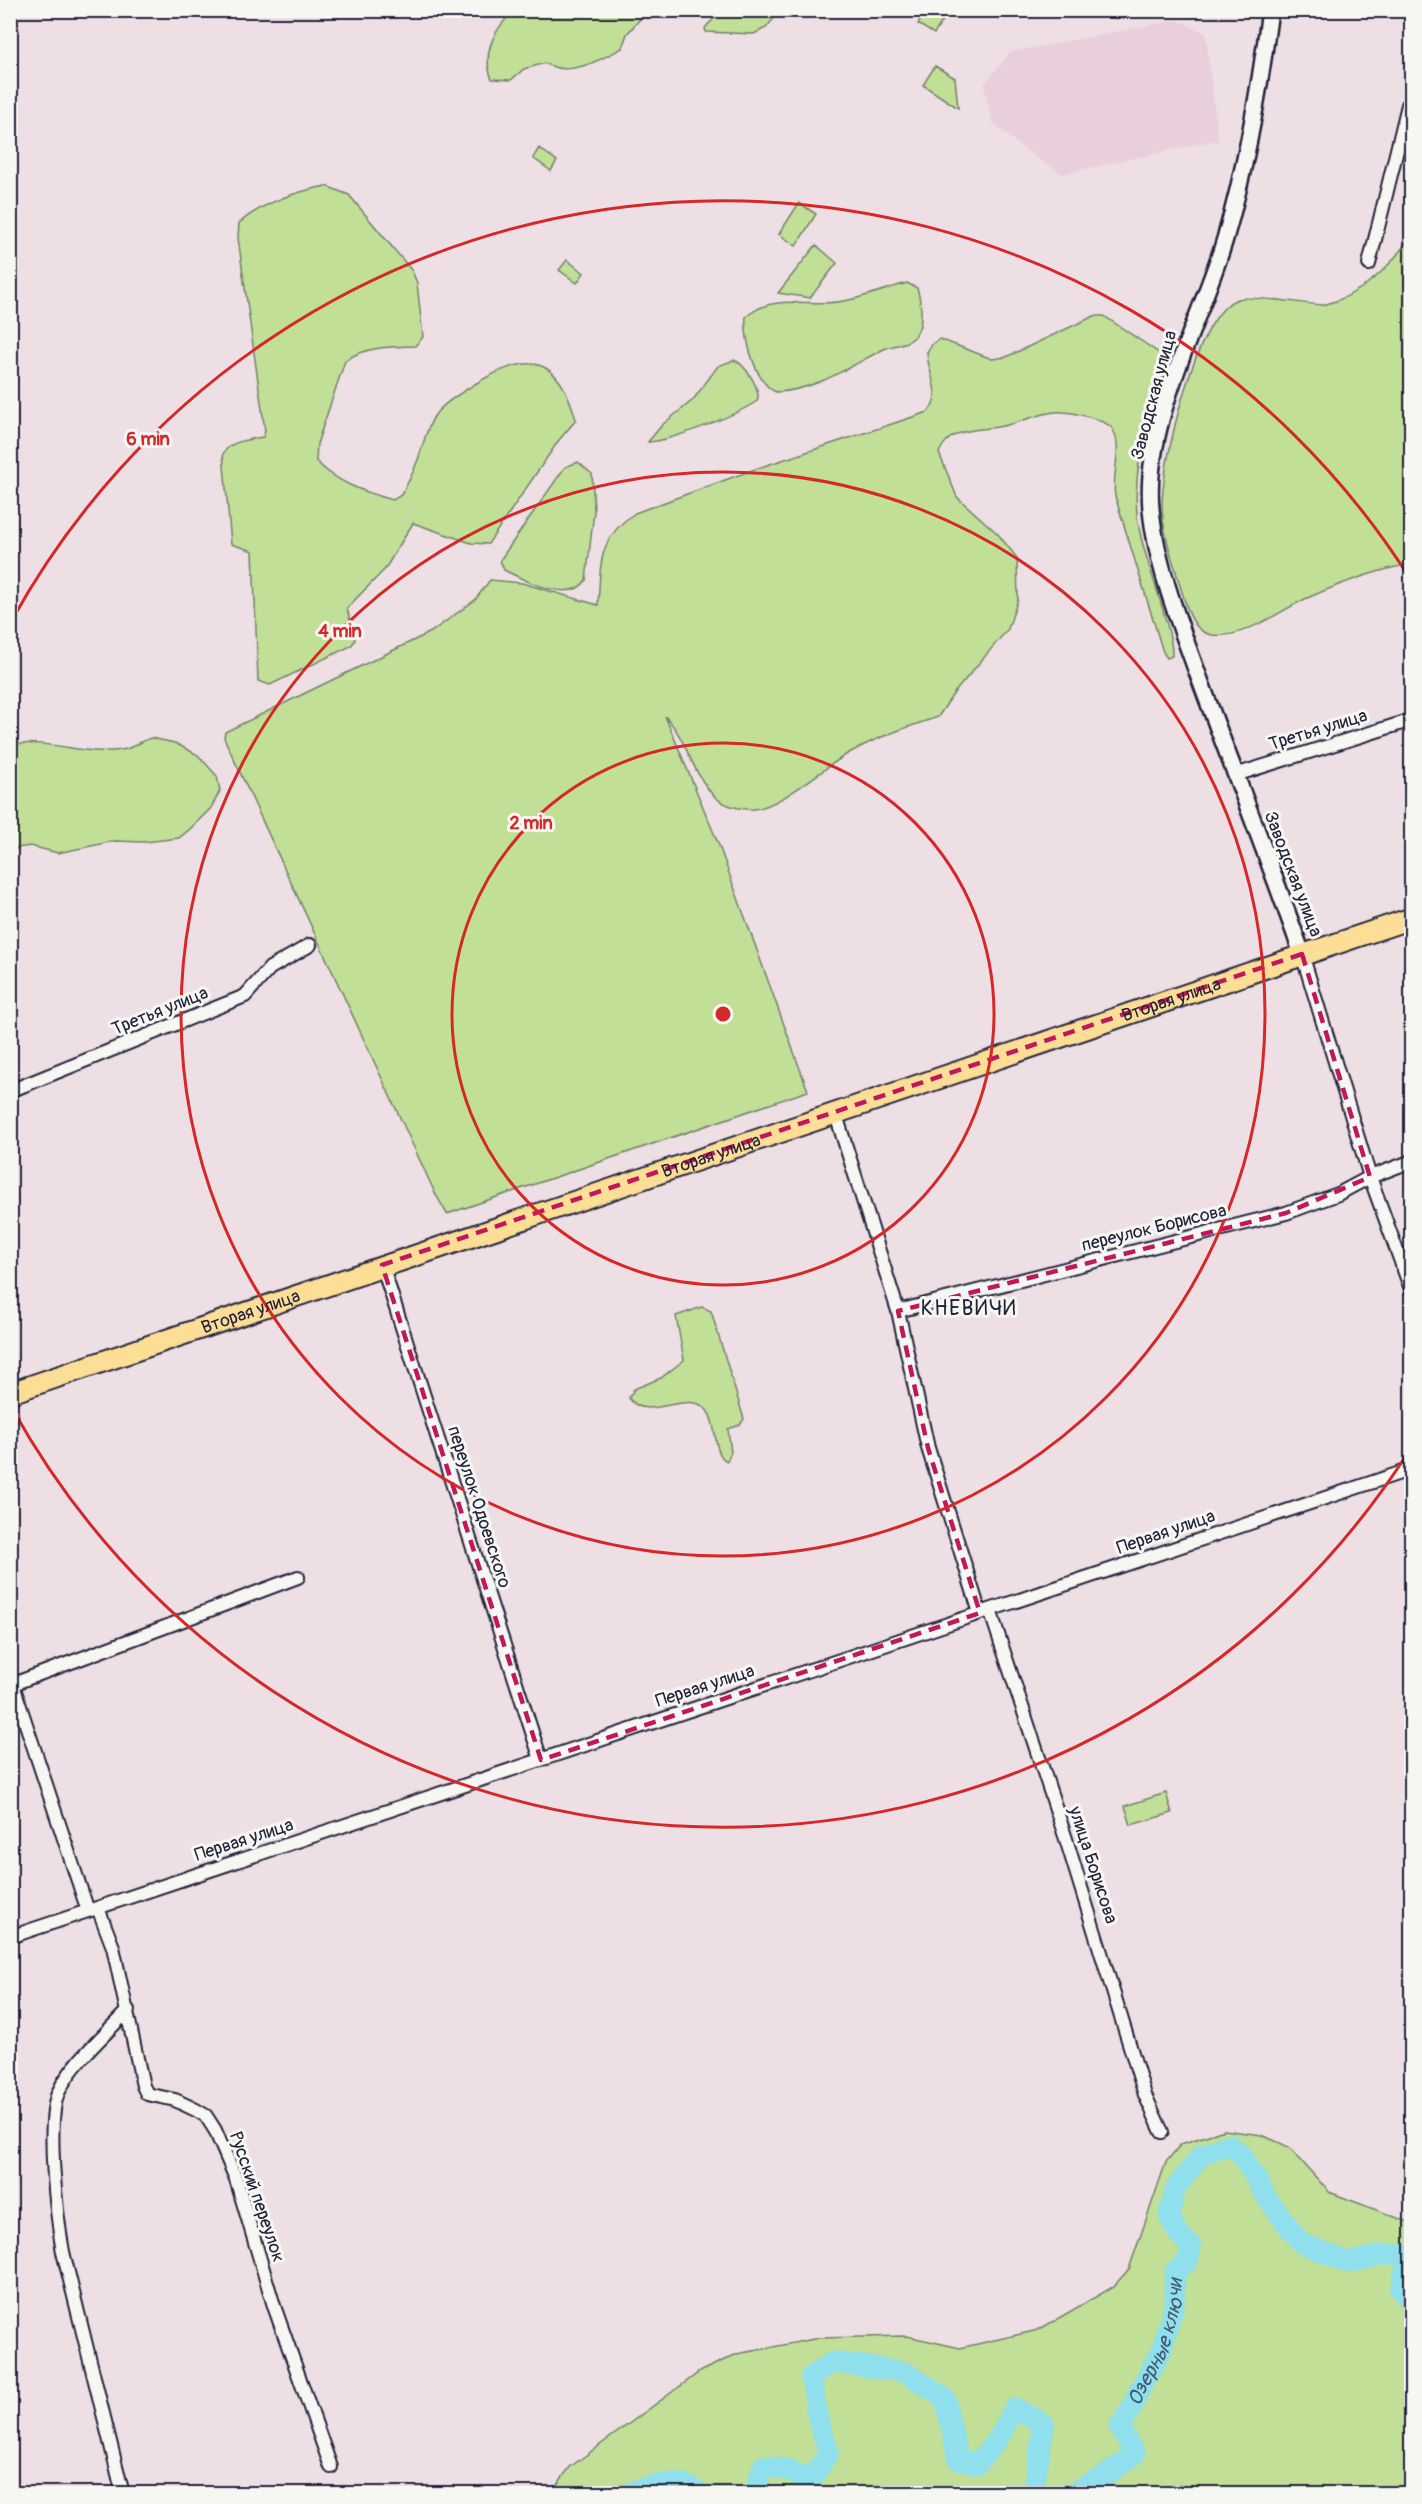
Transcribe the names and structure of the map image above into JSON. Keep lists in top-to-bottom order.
{
  "streets": {
    "main road": ["Вторая улица"],
    "street": [
      "Заводская улица",
      "Третья улица",
      "переулок Борисова",
      "переулок Одоевского",
      "Первая улица",
      "улица Борисова",
      "Русский переулок"
    ]
  },
  "crossings": [
    ["Заводская улица", "Третья улица"],
    ["Заводская улица", "Вторая улица"],
    ["Вторая улица", "переулок Одоевского"],
    ["переулок Одоевского", "Первая улица"],
    ["Первая улица", "улица Борисова"],
    ["Первая улица", "Русский переулок"]
  ],
  "districts": ["КНЕВИЧИ"],
  "water": ["Озерные ключи"],
  "rings": ["6 min", "4 min", "2 min"]
}
